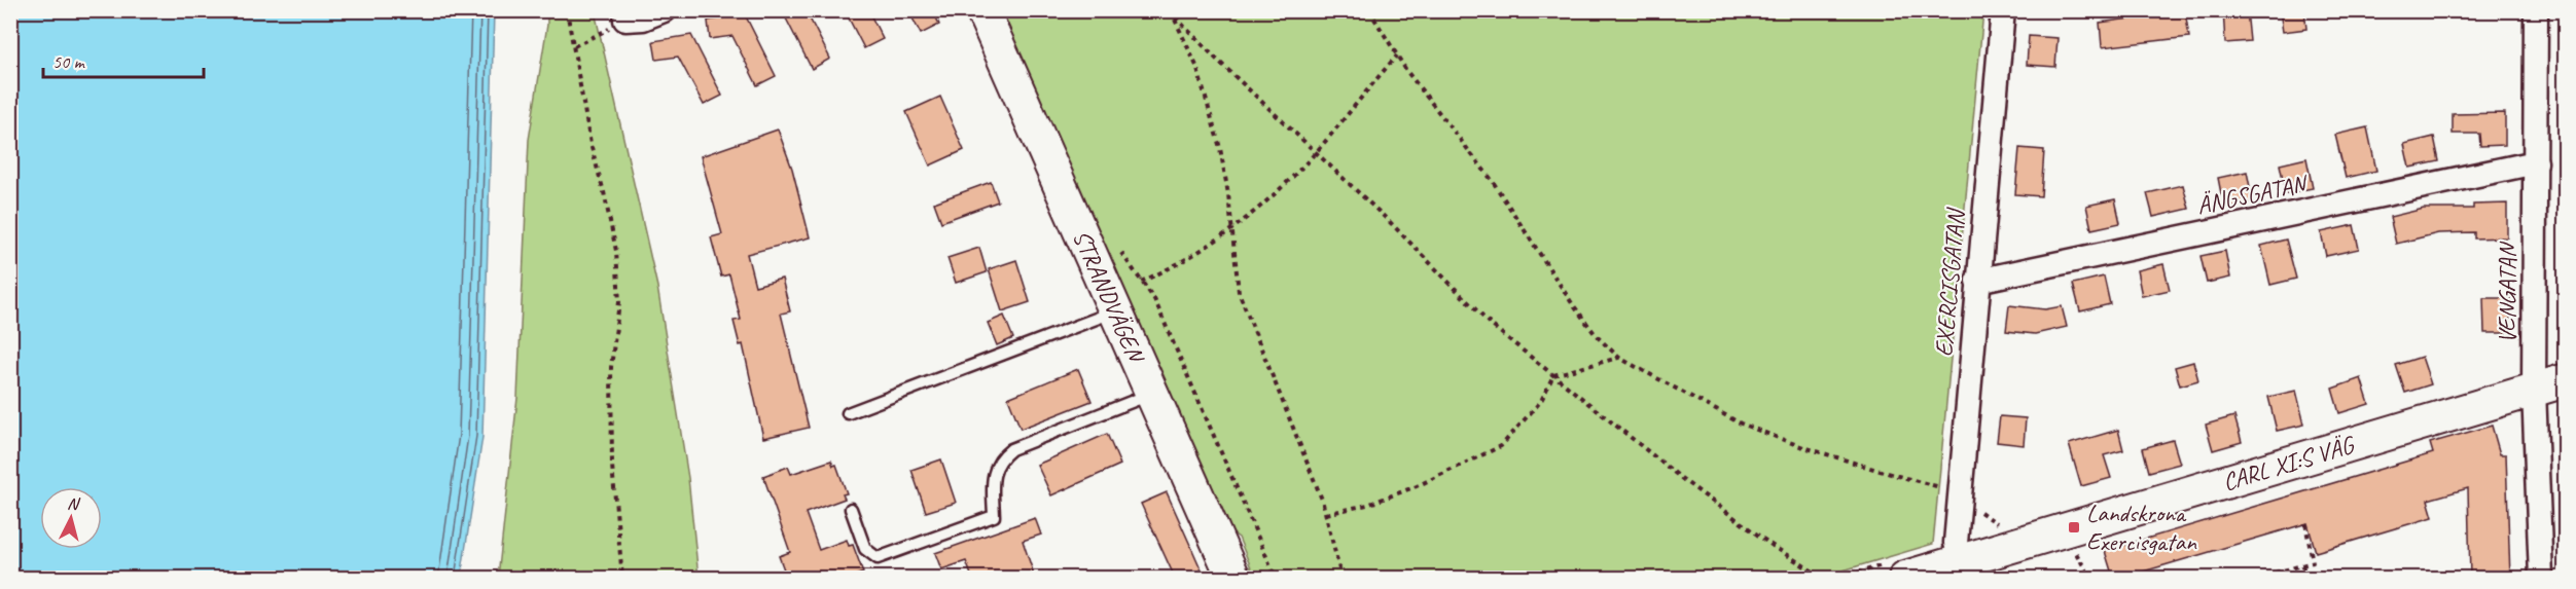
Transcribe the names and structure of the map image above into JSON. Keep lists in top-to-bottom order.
{
  "streets": {
    "street": [
      "ÄNGSGATAN",
      "EXERCISGATAN",
      "VENGATAN",
      "STRANDVÄGEN",
      "CARL XI:S VÄG"
    ]
  },
  "crossings": [
    ["ÄNGSGATAN", "EXERCISGATAN"],
    ["ÄNGSGATAN", "VENGATAN"],
    ["EXERCISGATAN", "CARL XI:S VÄG"],
    ["VENGATAN", "CARL XI:S VÄG"]
  ],
  "places": {
    "transit": ["Landskrona Exercisgatan"]
  },
  "scale_bar": "50 m",
  "north": "top"
}
